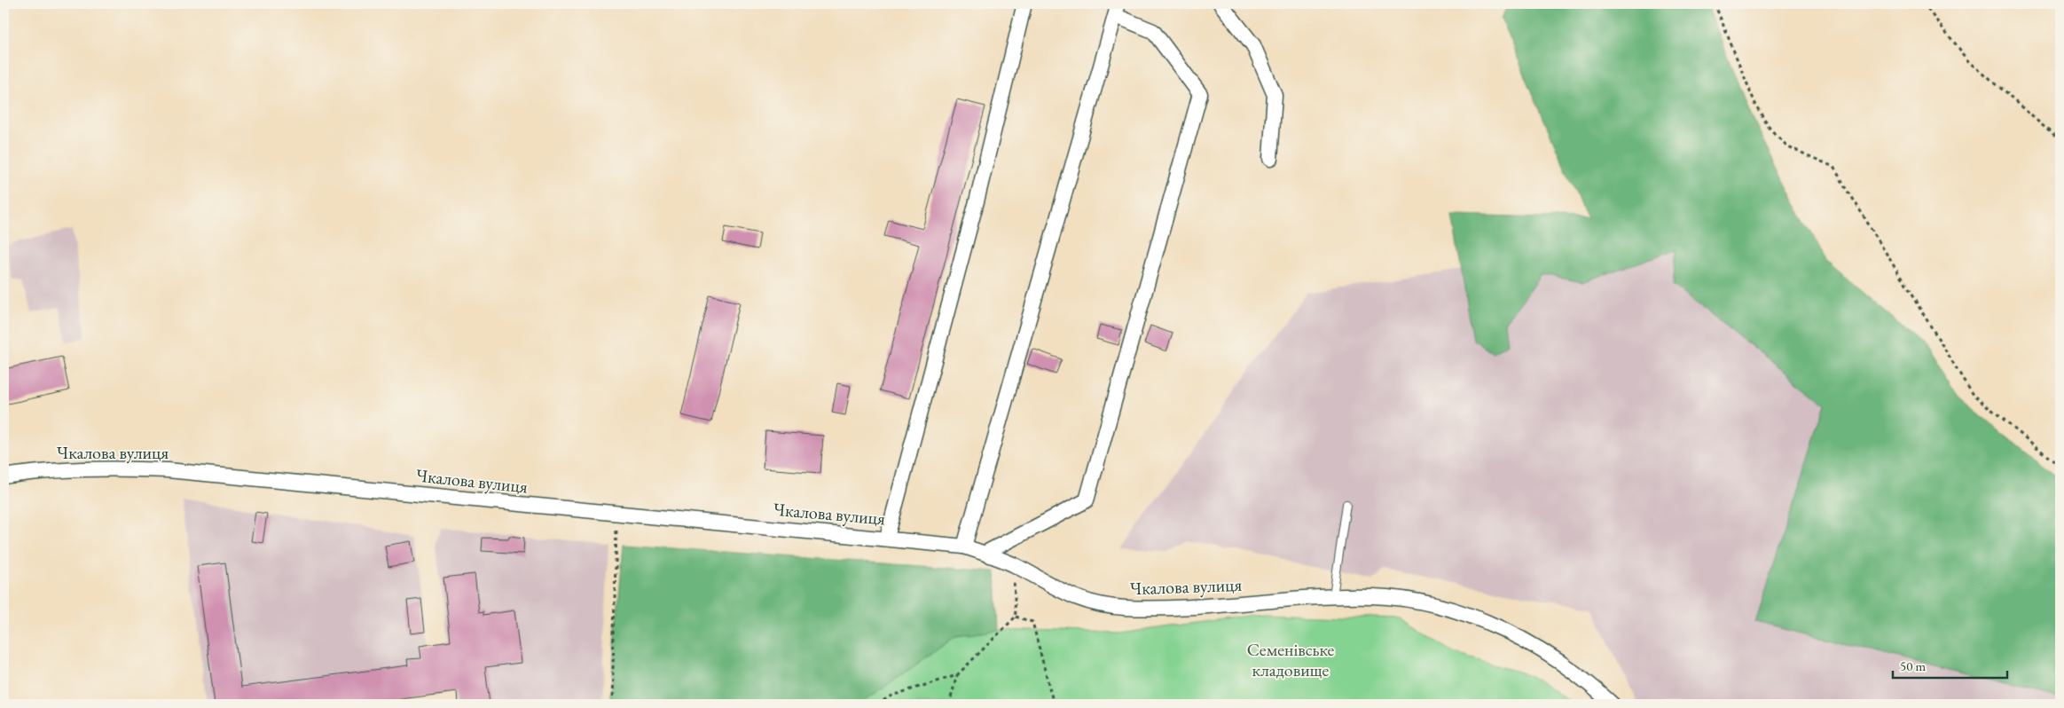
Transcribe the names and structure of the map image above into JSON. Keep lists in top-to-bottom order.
{
  "streets": {
    "street": ["Чкалова вулиця"]
  },
  "parks": ["Семенівське кладовище"],
  "scale_bar": "50 m"
}
